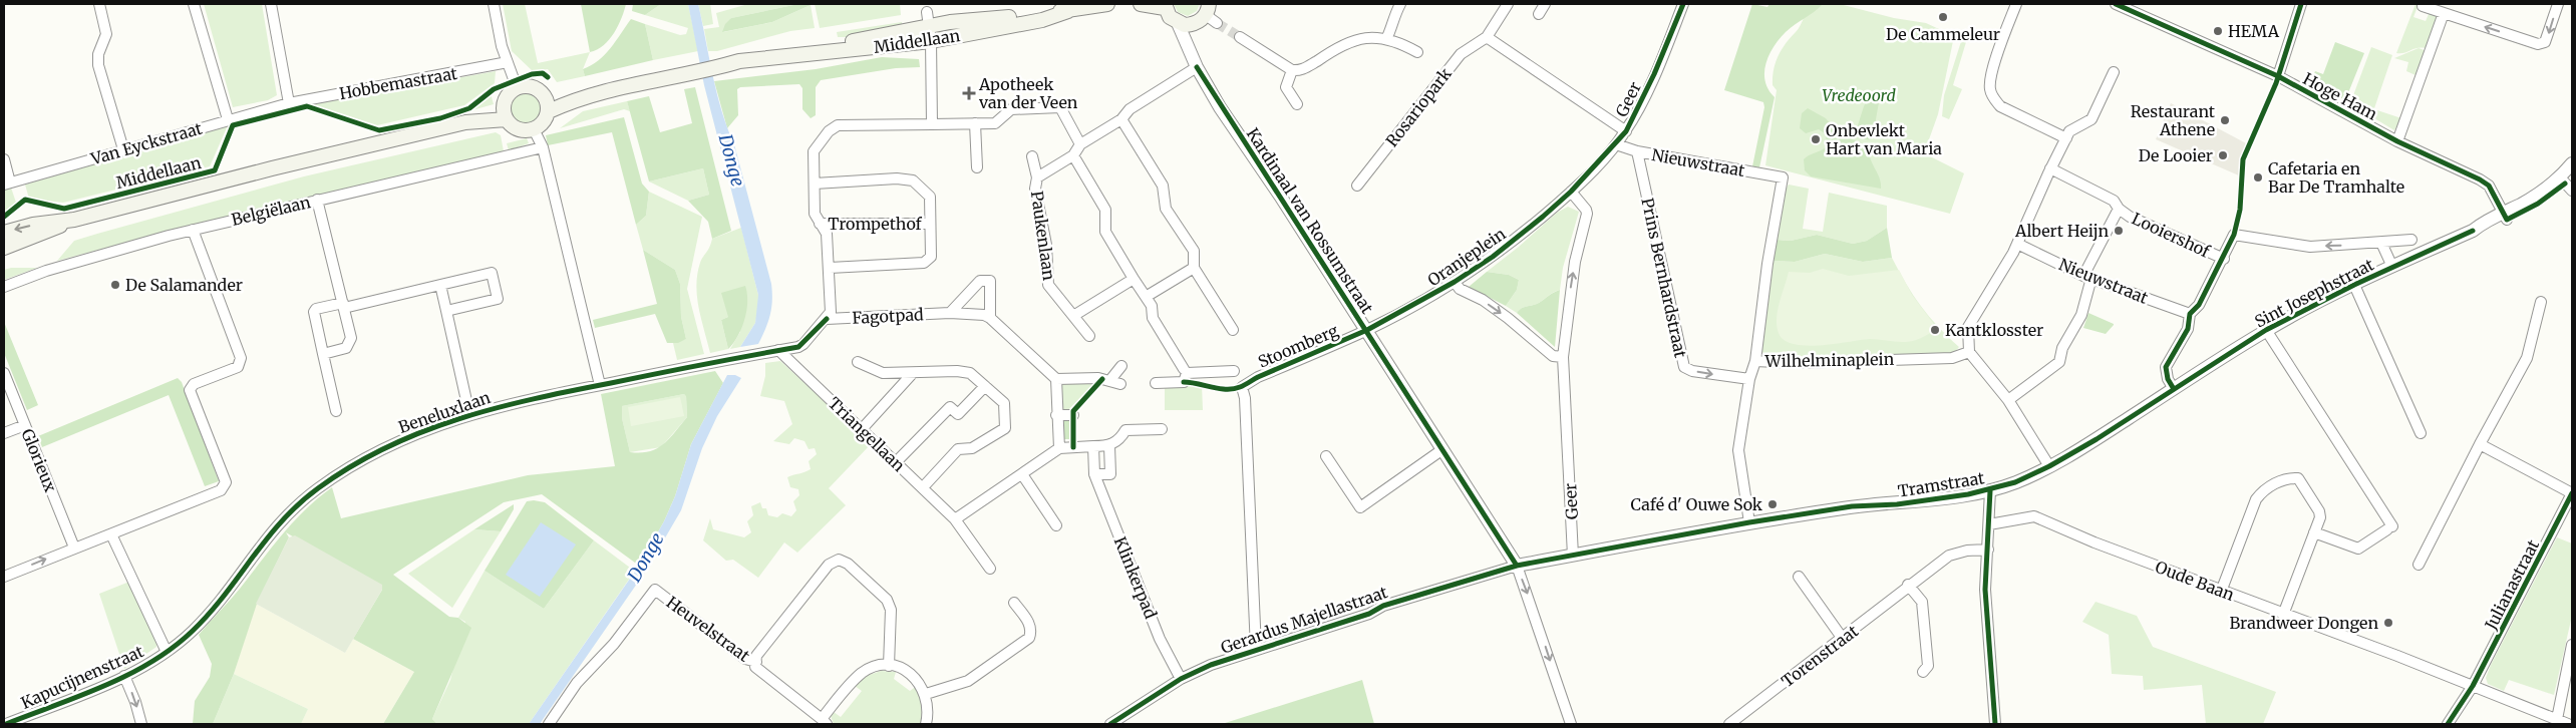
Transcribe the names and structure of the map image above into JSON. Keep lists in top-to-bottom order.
{
  "streets": {
    "main road": ["Middellaan"],
    "street": [
      "Hobbemastraat",
      "Hoge Ham",
      "Geer",
      "Rosariopark",
      "Van Eyckstraat",
      "Nieuwstraat",
      "Belgiëlaan",
      "Kardinaal van Rossumstraat",
      "Trompethof",
      "Looiershof",
      "Paukenlaan",
      "Oranjeplein",
      "Prins Bernhardstraat",
      "Sint Josephstraat",
      "Fagotpad",
      "Stoomberg",
      "Wilhelminaplein",
      "Beneluxlaan",
      "Triangellaan",
      "Glorieux",
      "Tramstraat",
      "Klinkerpad",
      "Oude Baan",
      "Julianastraat",
      "Gerardus Majellastraat",
      "Heuvelstraat",
      "Torenstraat",
      "Kapucijnenstraat"
    ]
  },
  "crossings": [
    ["Hobbemastraat", "Van Eyckstraat"],
    ["Hoge Ham", "Sint Josephstraat"],
    ["Geer", "Nieuwstraat"],
    ["Geer", "Oranjeplein"],
    ["Geer", "Tramstraat"],
    ["Nieuwstraat", "Looiershof"],
    ["Nieuwstraat", "Prins Bernhardstraat"],
    ["Nieuwstraat", "Wilhelminaplein"],
    ["Kardinaal van Rossumstraat", "Paukenlaan"],
    ["Kardinaal van Rossumstraat", "Oranjeplein"],
    ["Kardinaal van Rossumstraat", "Stoomberg"],
    ["Kardinaal van Rossumstraat", "Tramstraat"],
    ["Kardinaal van Rossumstraat", "Gerardus Majellastraat"],
    ["Looiershof", "Sint Josephstraat"],
    ["Oranjeplein", "Stoomberg"],
    ["Sint Josephstraat", "Tramstraat"],
    ["Fagotpad", "Beneluxlaan"],
    ["Stoomberg", "Gerardus Majellastraat"],
    ["Beneluxlaan", "Triangellaan"],
    ["Beneluxlaan", "Kapucijnenstraat"],
    ["Tramstraat", "Gerardus Majellastraat"],
    ["Klinkerpad", "Gerardus Majellastraat"],
    ["Oude Baan", "Julianastraat"]
  ],
  "one_way": ["Prins Bernhardstraat"],
  "water": ["Donge"],
  "parks": ["Vredeoord"],
  "places": {
    "other": [
      "De Cammeleur",
      "HEMA",
      "Restaurant Athene",
      "Onbevlekt Hart van Maria",
      "De Looier",
      "Cafetaria en Bar De Tramhalte",
      "Albert Heijn",
      "De Salamander",
      "Kantklosster",
      "Café d' Ouwe Sok",
      "Brandweer Dongen"
    ],
    "health": ["Apotheek van der Veen"]
  }
}
